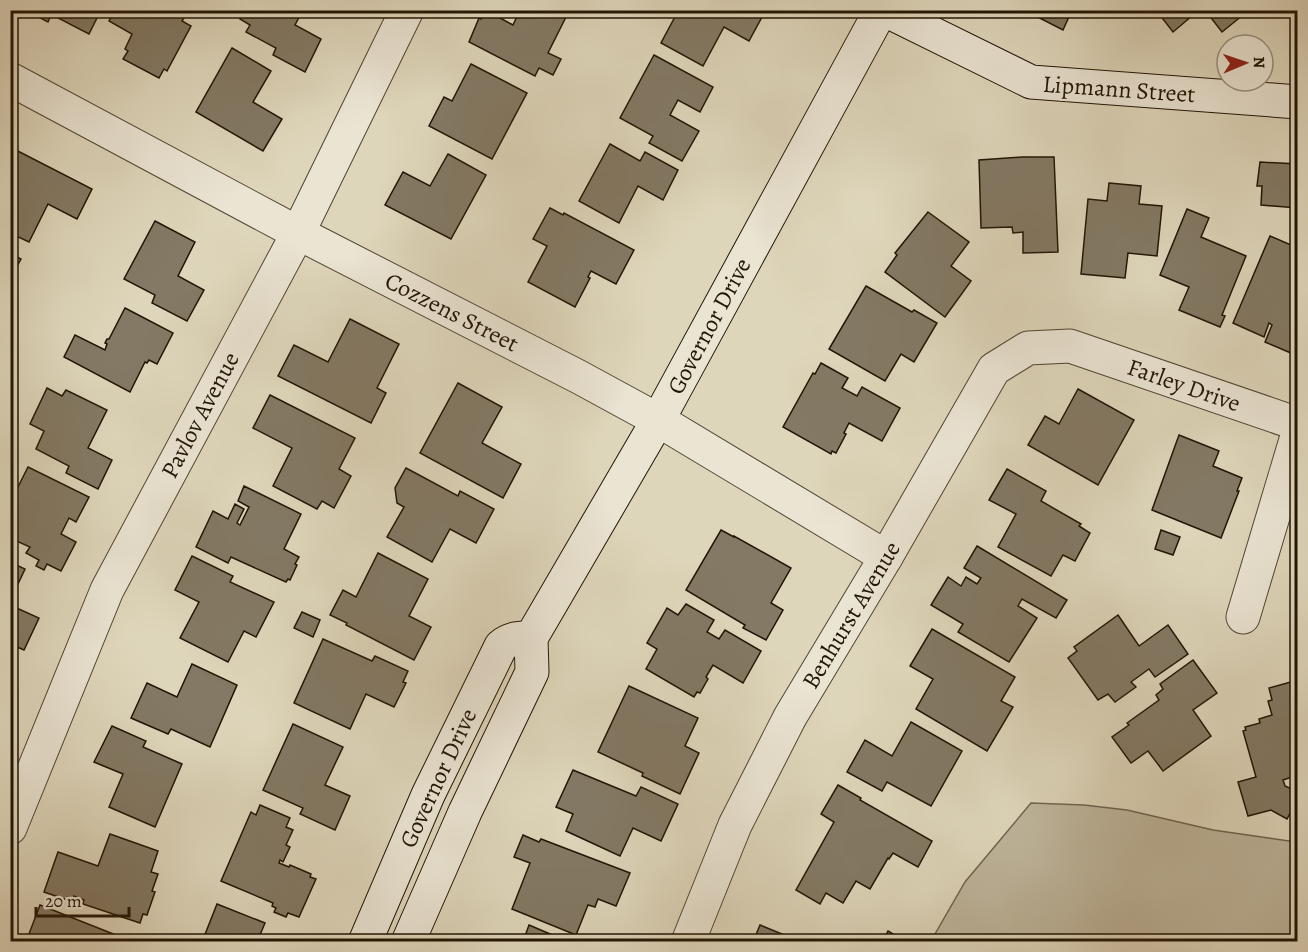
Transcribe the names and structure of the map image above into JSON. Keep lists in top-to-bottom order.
{
  "streets": {
    "street": [
      "Lipmann Street",
      "Cozzens Street",
      "Governor Drive",
      "Farley Drive",
      "Pavlov Avenue",
      "Benhurst Avenue"
    ]
  },
  "crossings": [
    ["Lipmann Street", "Governor Drive"],
    ["Cozzens Street", "Governor Drive"],
    ["Cozzens Street", "Pavlov Avenue"],
    ["Cozzens Street", "Benhurst Avenue"],
    ["Farley Drive", "Benhurst Avenue"]
  ],
  "scale_bar": "20 m",
  "north": "right"
}
